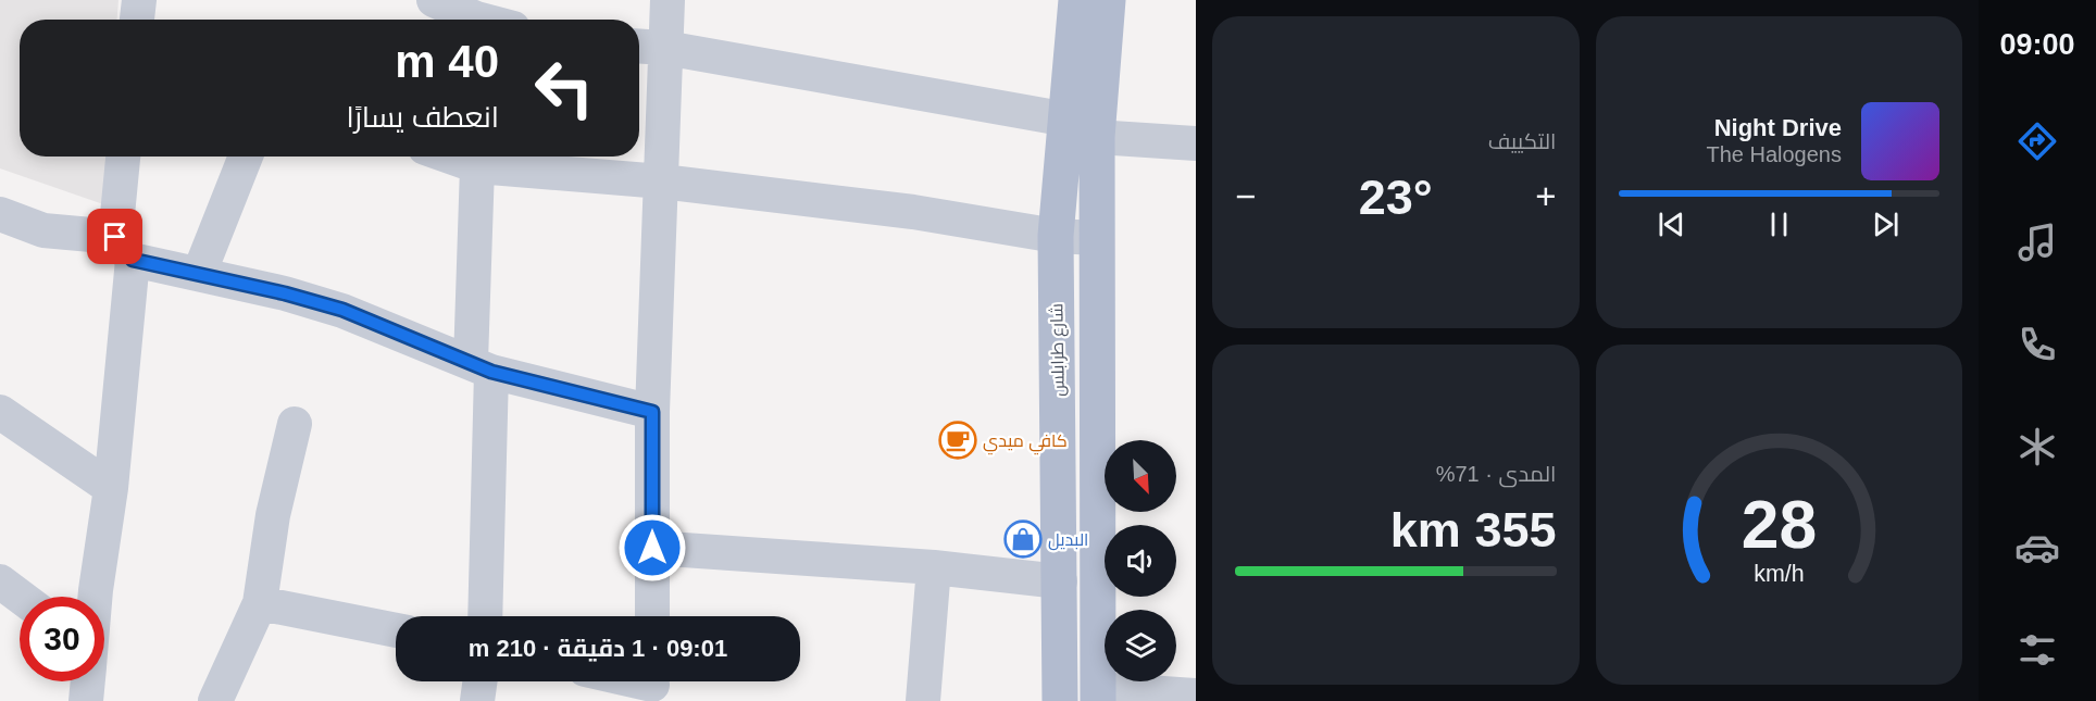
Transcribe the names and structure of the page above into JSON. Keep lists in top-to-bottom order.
{
  "streets": {
    "main road": ["شارع طرابلس"]
  },
  "places": {
    "cafe": ["كافي ميدي"],
    "shop": ["البديل"]
  },
  "north": "bottom right",
  "page": {
    "tabs": "09:00",
    "tile": [
      "التكييف",
      ["المدى · 71%", "355 km"]
    ],
    "turn": ["40 m", "انعطف يسارًا"],
    "song": ["Night Drive", "The Halogens"],
    "heat": ["−", "23°", "+"],
    "limit": "30",
    "trip": "09:01 · 1 دقيقة · 210 m",
    "gauge": ["28", "km/h"]
  }
}
